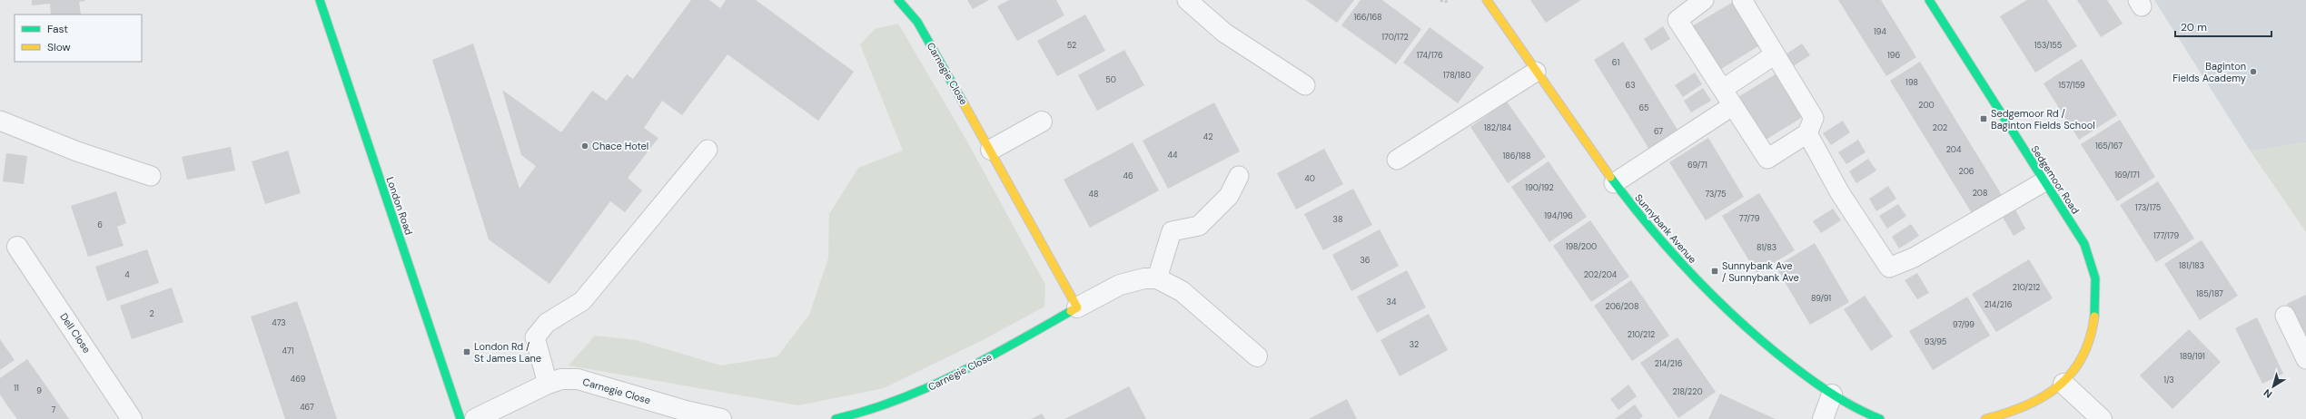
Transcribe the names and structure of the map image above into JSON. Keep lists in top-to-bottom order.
{
  "streets": {
    "street": [
      "Carnegie Close",
      "Sedgemoor Road",
      "London Road",
      "Sunnybank Avenue",
      "Dell Close"
    ]
  },
  "places": {
    "other": ["Baginton Fields Academy", "Chace Hotel"],
    "transit": ["Sedgemoor Rd / Baginton Fields School", "Sunnybank Ave / Sunnybank Ave", "London Rd / St James Lane"]
  },
  "house_numbers": [
    "166/168",
    "194",
    "170/172",
    "52",
    "153/155",
    "174/176",
    "196",
    "61",
    "178/180",
    "50",
    "198",
    "63",
    "157/159",
    "200",
    "65",
    "182/184",
    "202",
    "67",
    "42",
    "165/167",
    "204",
    "44",
    "186/188",
    "69/71",
    "206",
    "169/171",
    "46",
    "40",
    "190/192",
    "208",
    "48",
    "73/75",
    "173/175",
    "194/196",
    "77/79",
    "38",
    "6",
    "177/179",
    "198/200",
    "81/83",
    "36",
    "181/183",
    "4",
    "202/204",
    "210/212",
    "185/187",
    "89/91",
    "34",
    "214/216",
    "206/208",
    "2",
    "473",
    "97/99",
    "210/212",
    "93/95",
    "32",
    "471",
    "189/191",
    "214/216",
    "469",
    "1/3",
    "11",
    "9",
    "218/220",
    "467",
    "7"
  ],
  "legend": ["Fast", "Slow"],
  "scale_bar": "20 m",
  "north": "bottom left"
}
